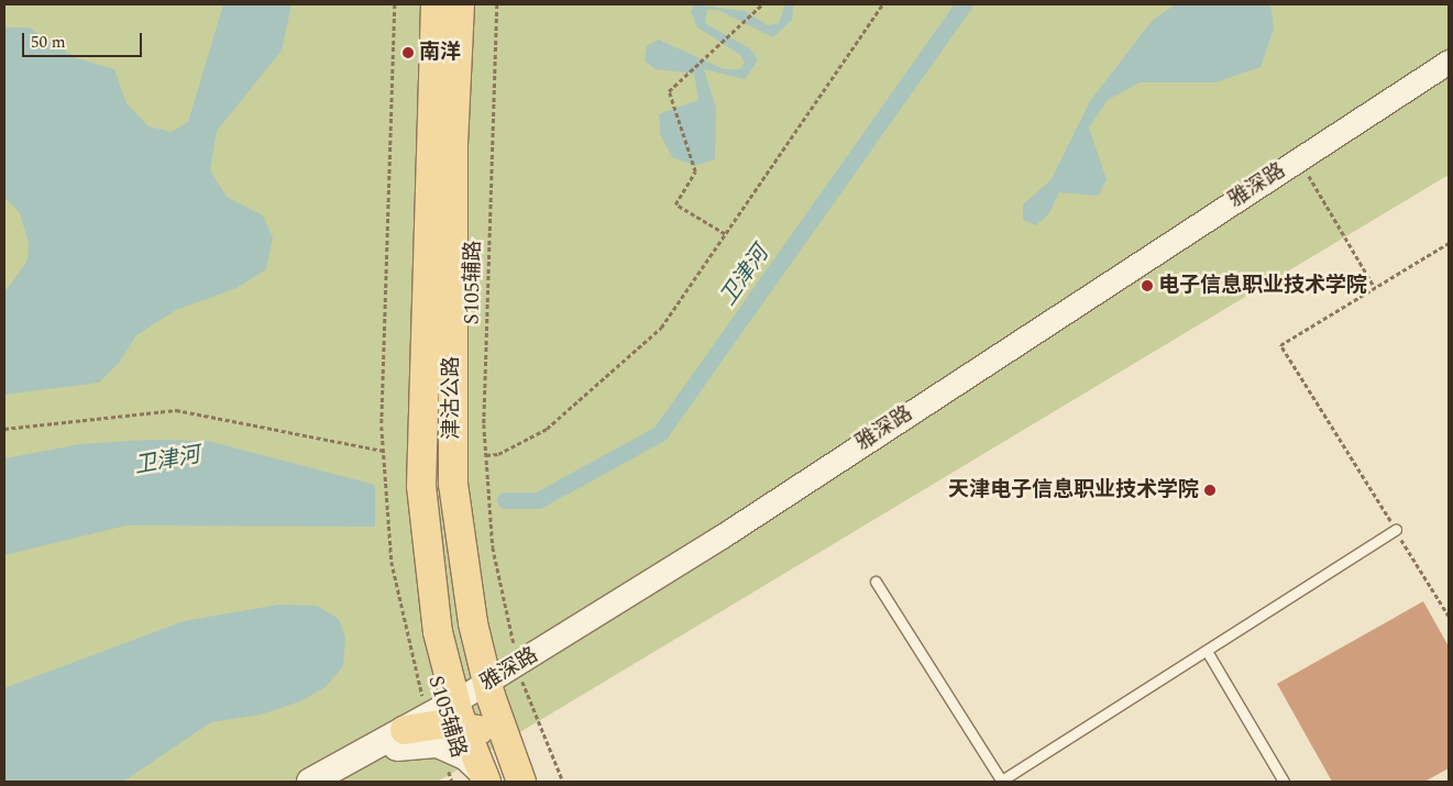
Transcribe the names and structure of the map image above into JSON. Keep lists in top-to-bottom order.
{
  "streets": {
    "main road": ["雅深路", "津沽公路"],
    "path": ["S105辅路"]
  },
  "crossings": [
    ["雅深路", "S105辅路"],
    ["雅深路", "津沽公路"],
    ["S105辅路", "津沽公路"]
  ],
  "water": ["卫津河"],
  "places": ["南洋", "电子信息职业技术学院", "天津电子信息职业技术学院"],
  "scale_bar": "50 m"
}
